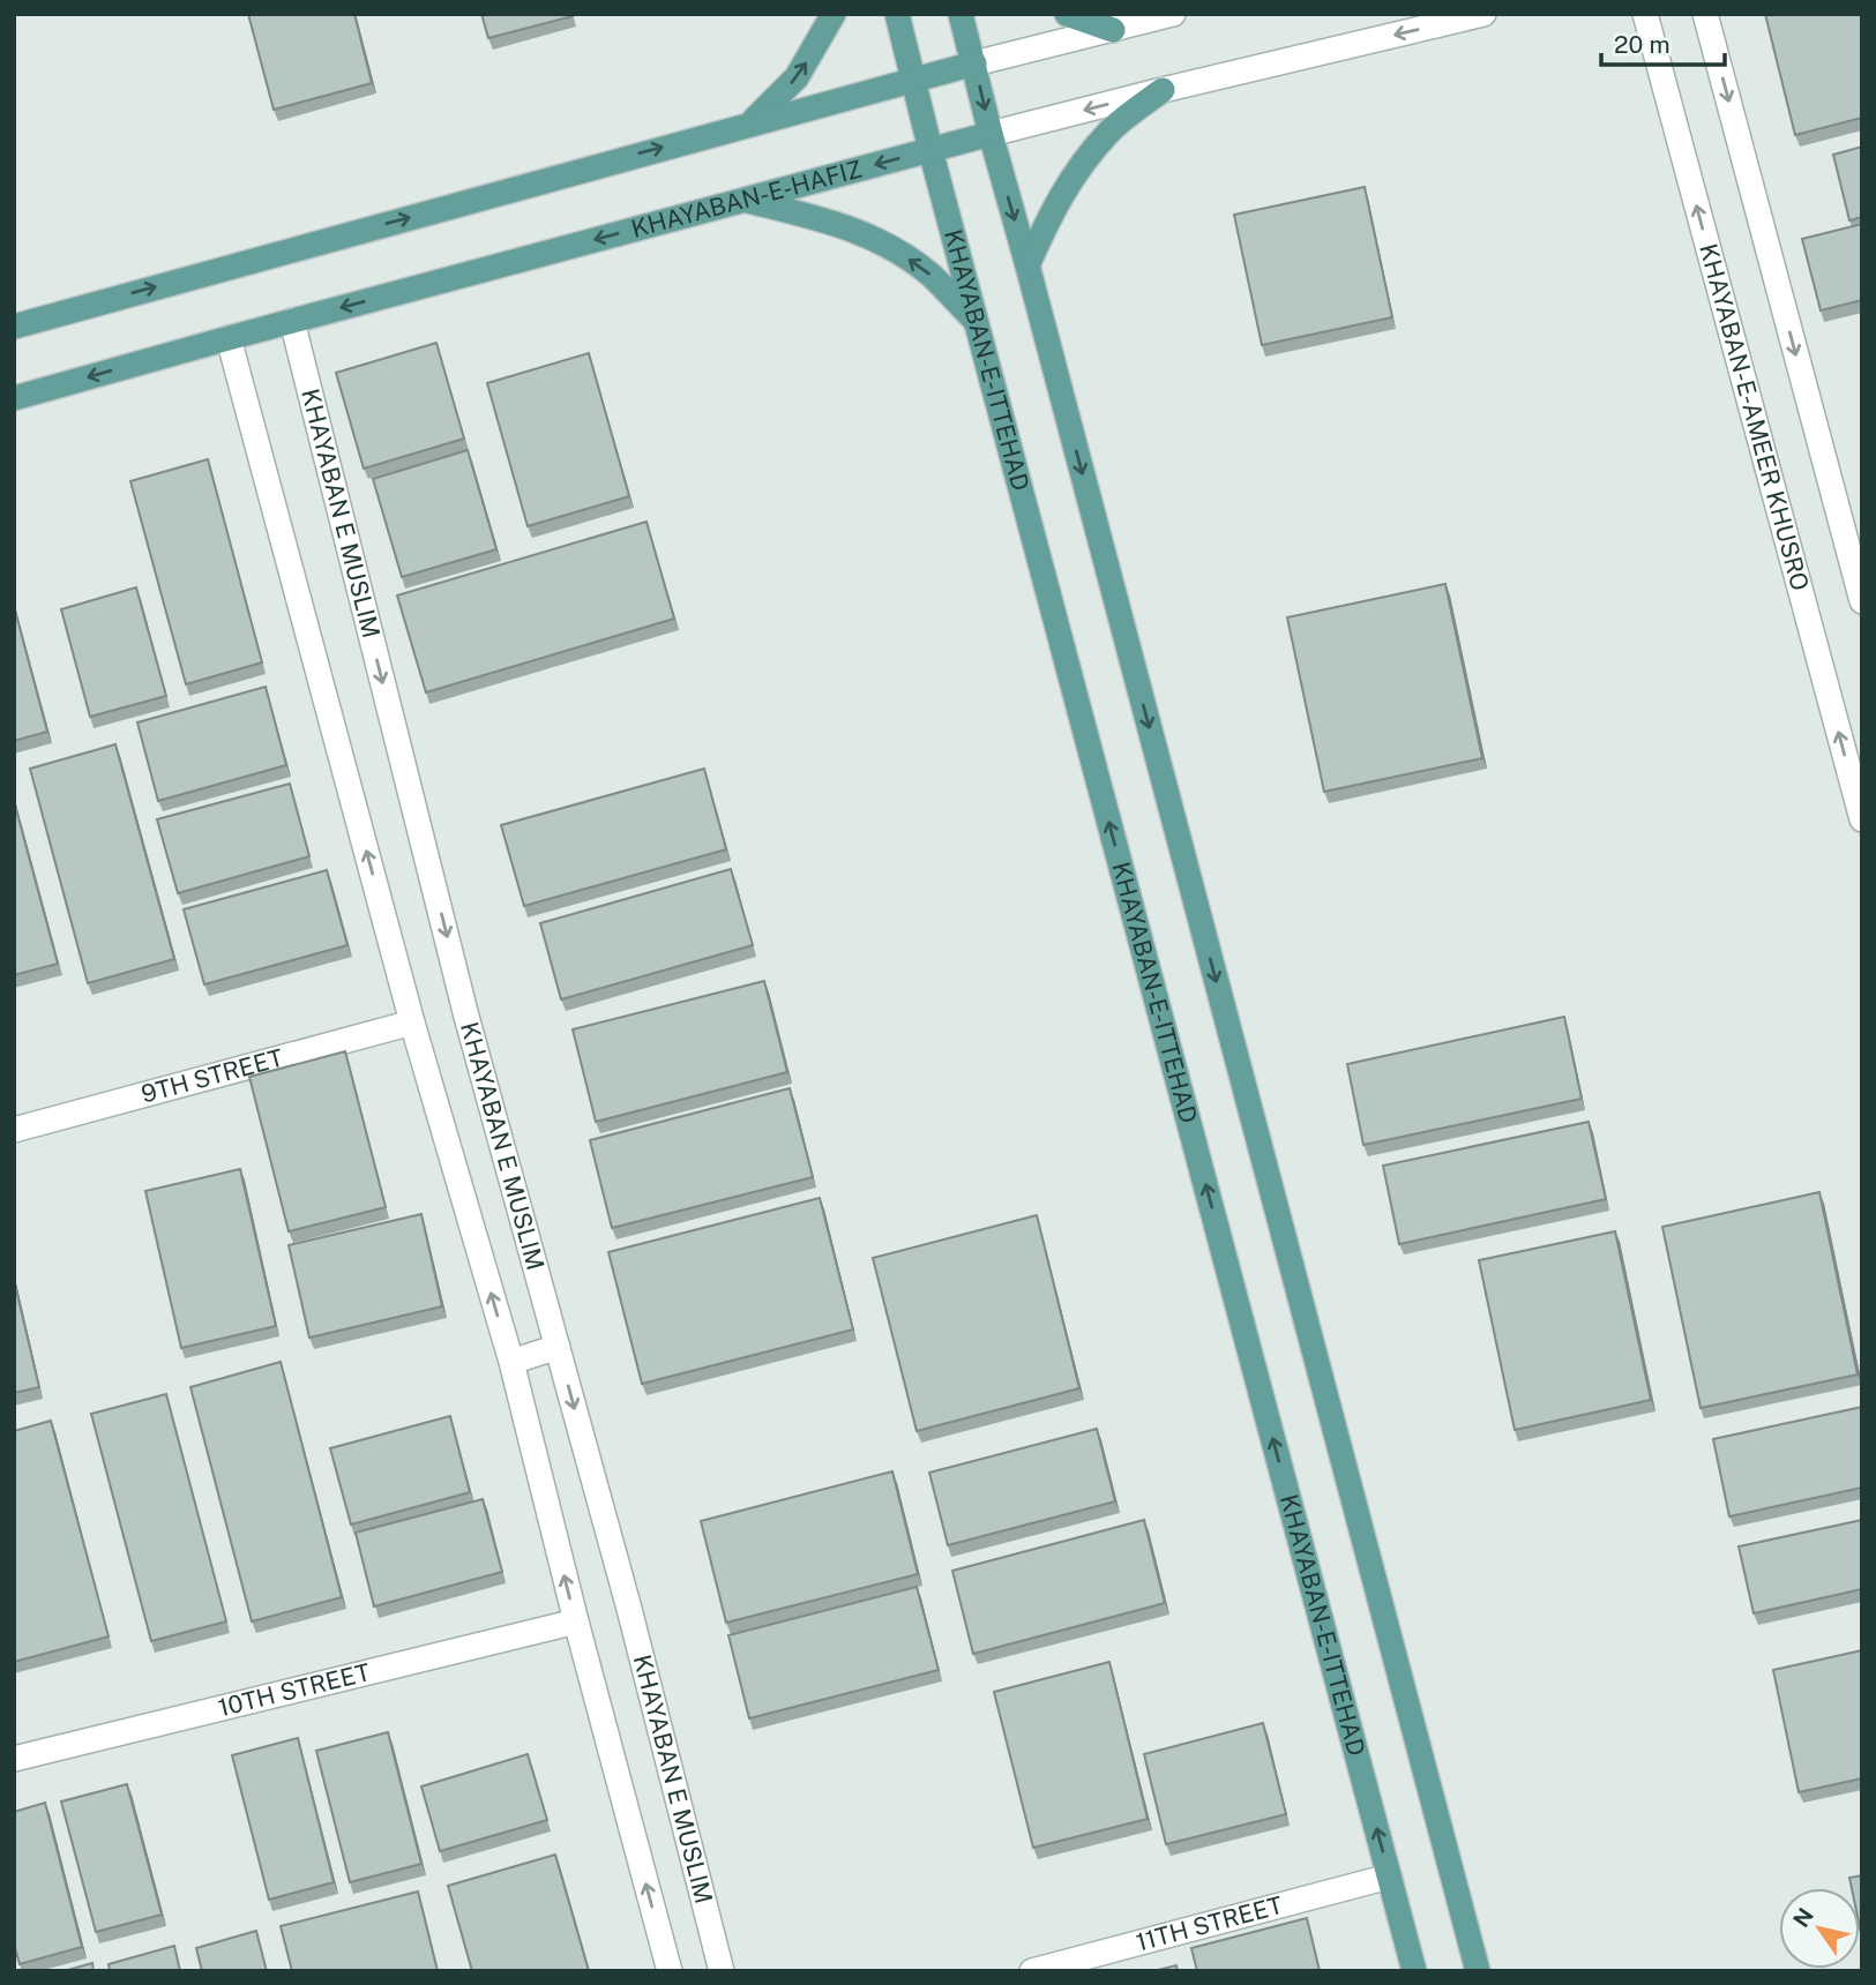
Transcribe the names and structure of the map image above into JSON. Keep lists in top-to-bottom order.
{
  "streets": {
    "main road": ["KHAYABAN-E-HAFIZ", "KHAYABAN-E-ITTEHAD"],
    "street": [
      "KHAYABAN-E-AMEER KHUSRO",
      "KHAYABAN E MUSLIM",
      "9TH STREET",
      "10TH STREET",
      "11TH STREET"
    ]
  },
  "crossings": [
    ["KHAYABAN-E-HAFIZ", "KHAYABAN-E-ITTEHAD"],
    ["KHAYABAN-E-HAFIZ", "KHAYABAN E MUSLIM"],
    ["KHAYABAN-E-ITTEHAD", "11TH STREET"]
  ],
  "one_way": ["KHAYABAN-E-HAFIZ"],
  "scale_bar": "20 m",
  "north": "top left"
}
